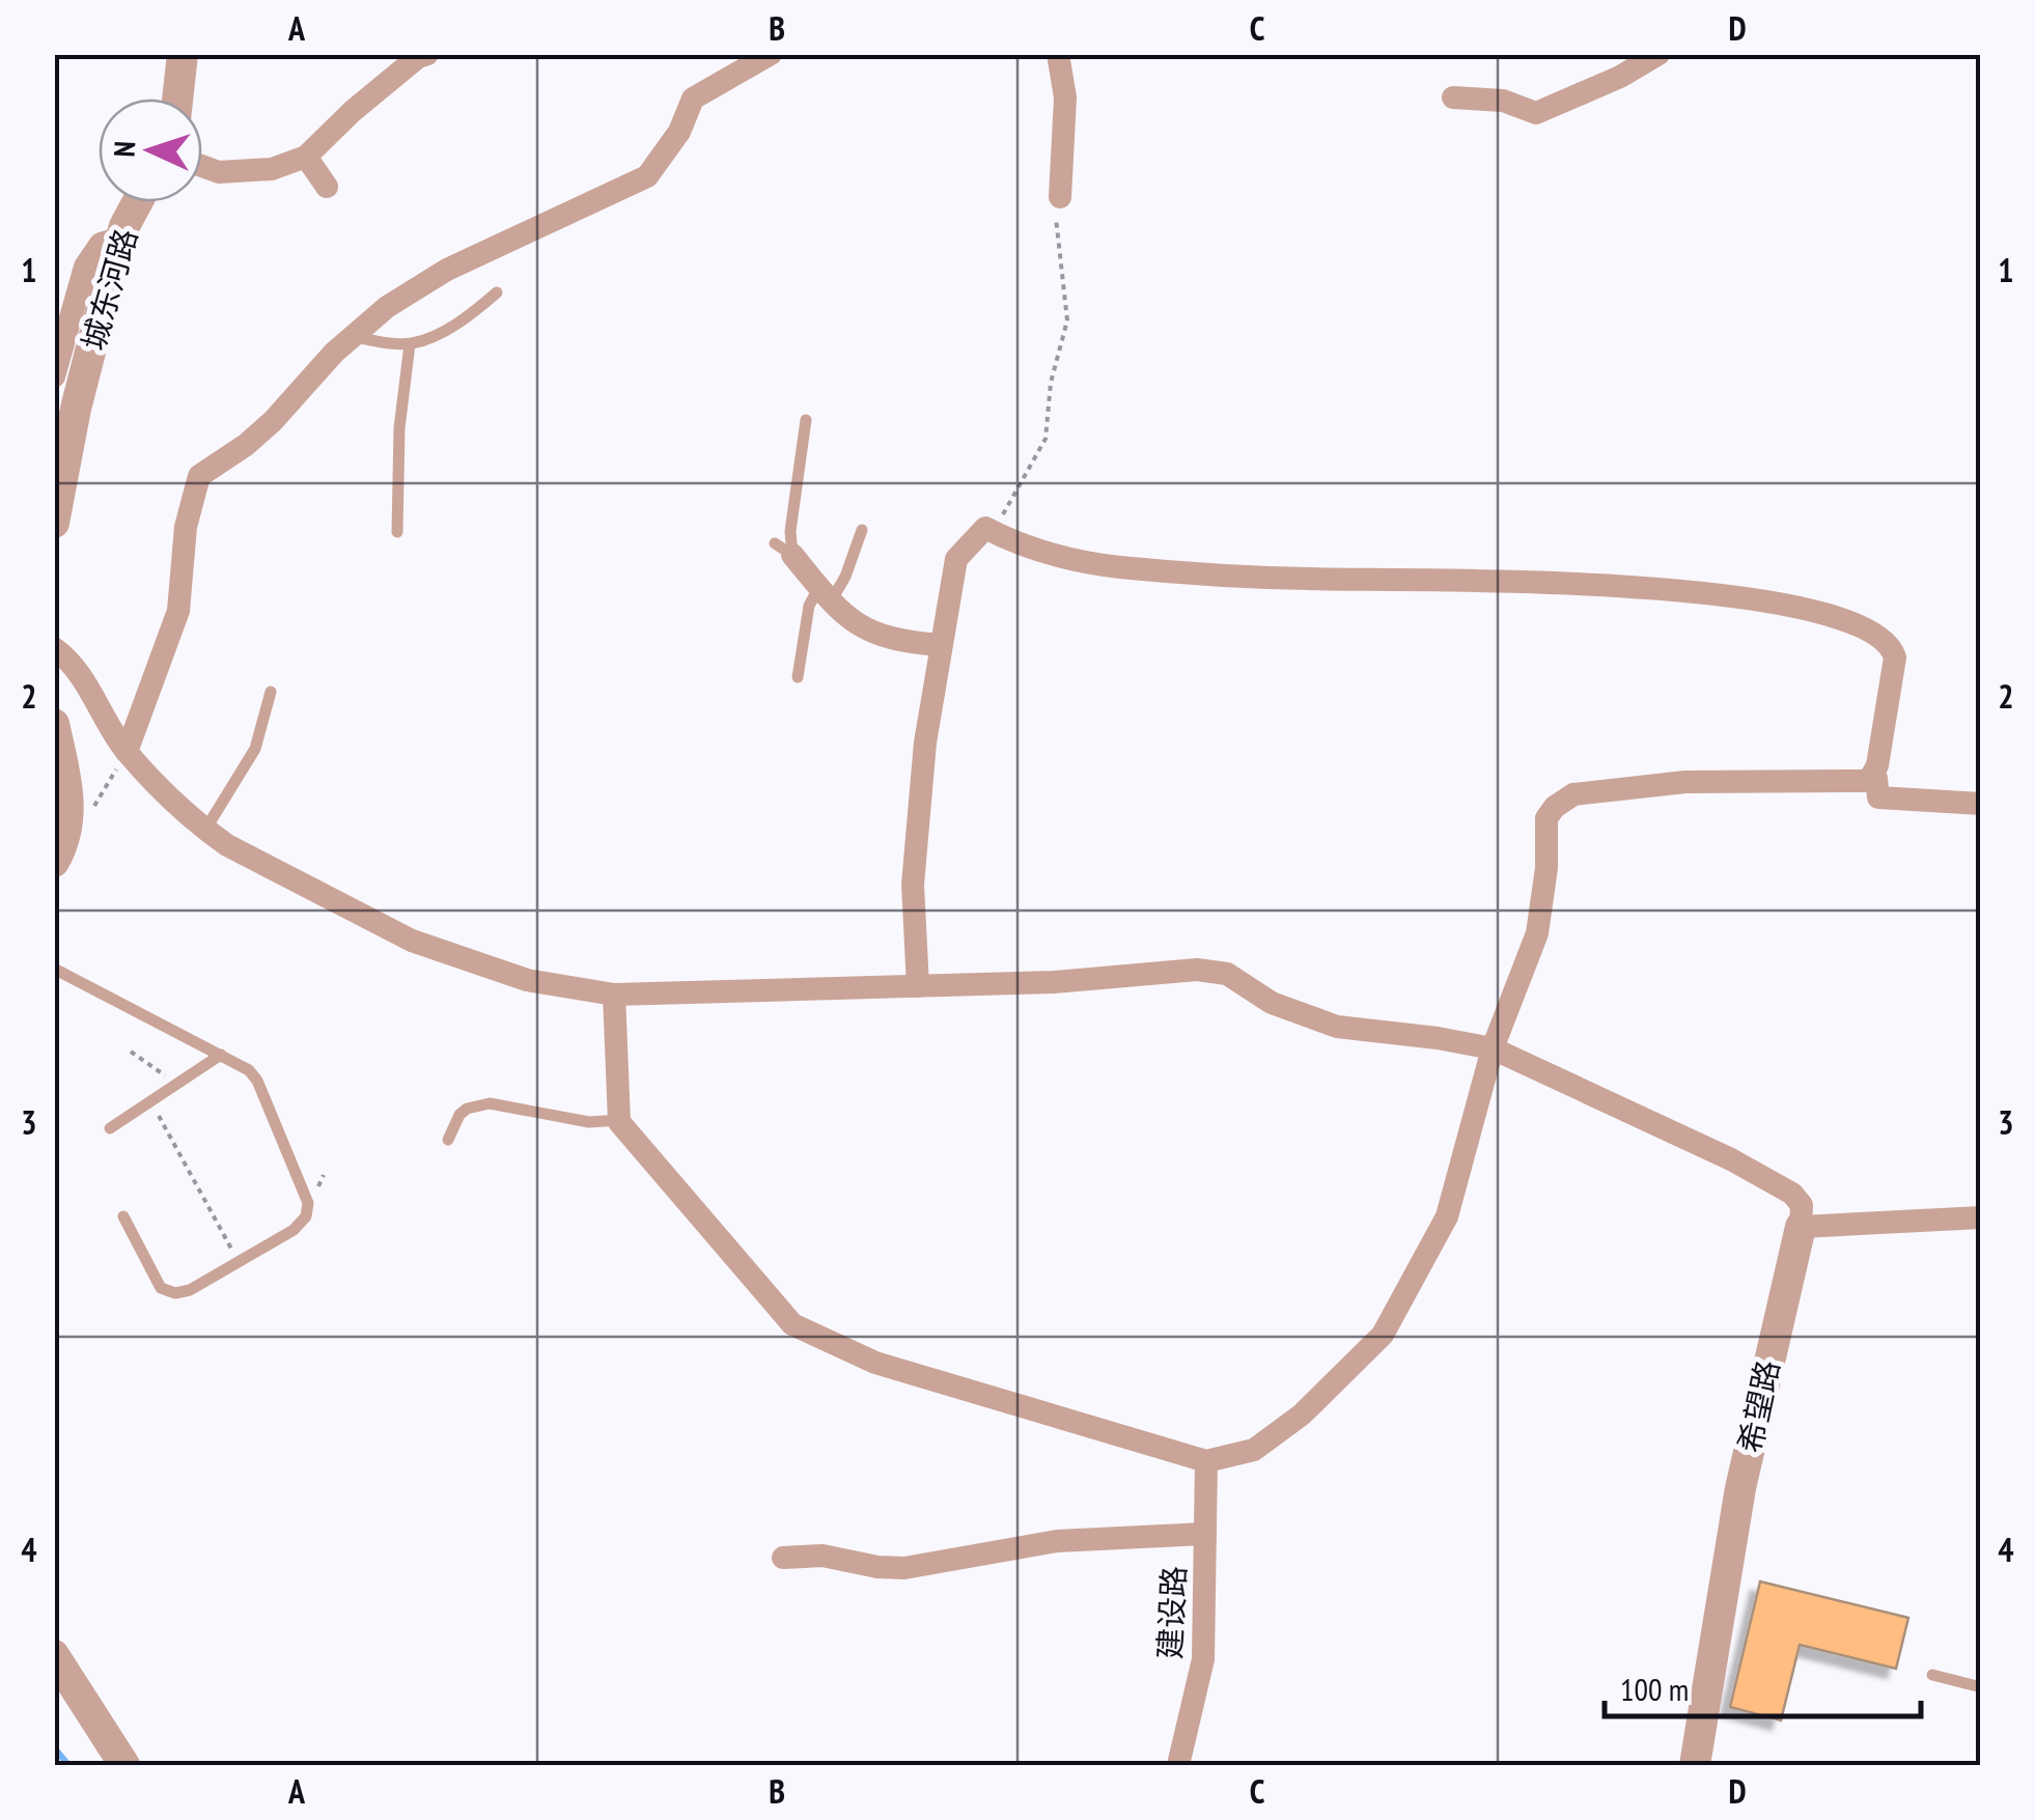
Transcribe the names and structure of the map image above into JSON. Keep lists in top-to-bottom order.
{
  "streets": {
    "street": ["城东河路", "希望路", "建设路"]
  },
  "scale_bar": "100 m",
  "north": "left",
  "grid": {
    "columns": [
      "A",
      "B",
      "C",
      "D"
    ],
    "rows": [
      "1",
      "2",
      "3",
      "4"
    ]
  }
}
